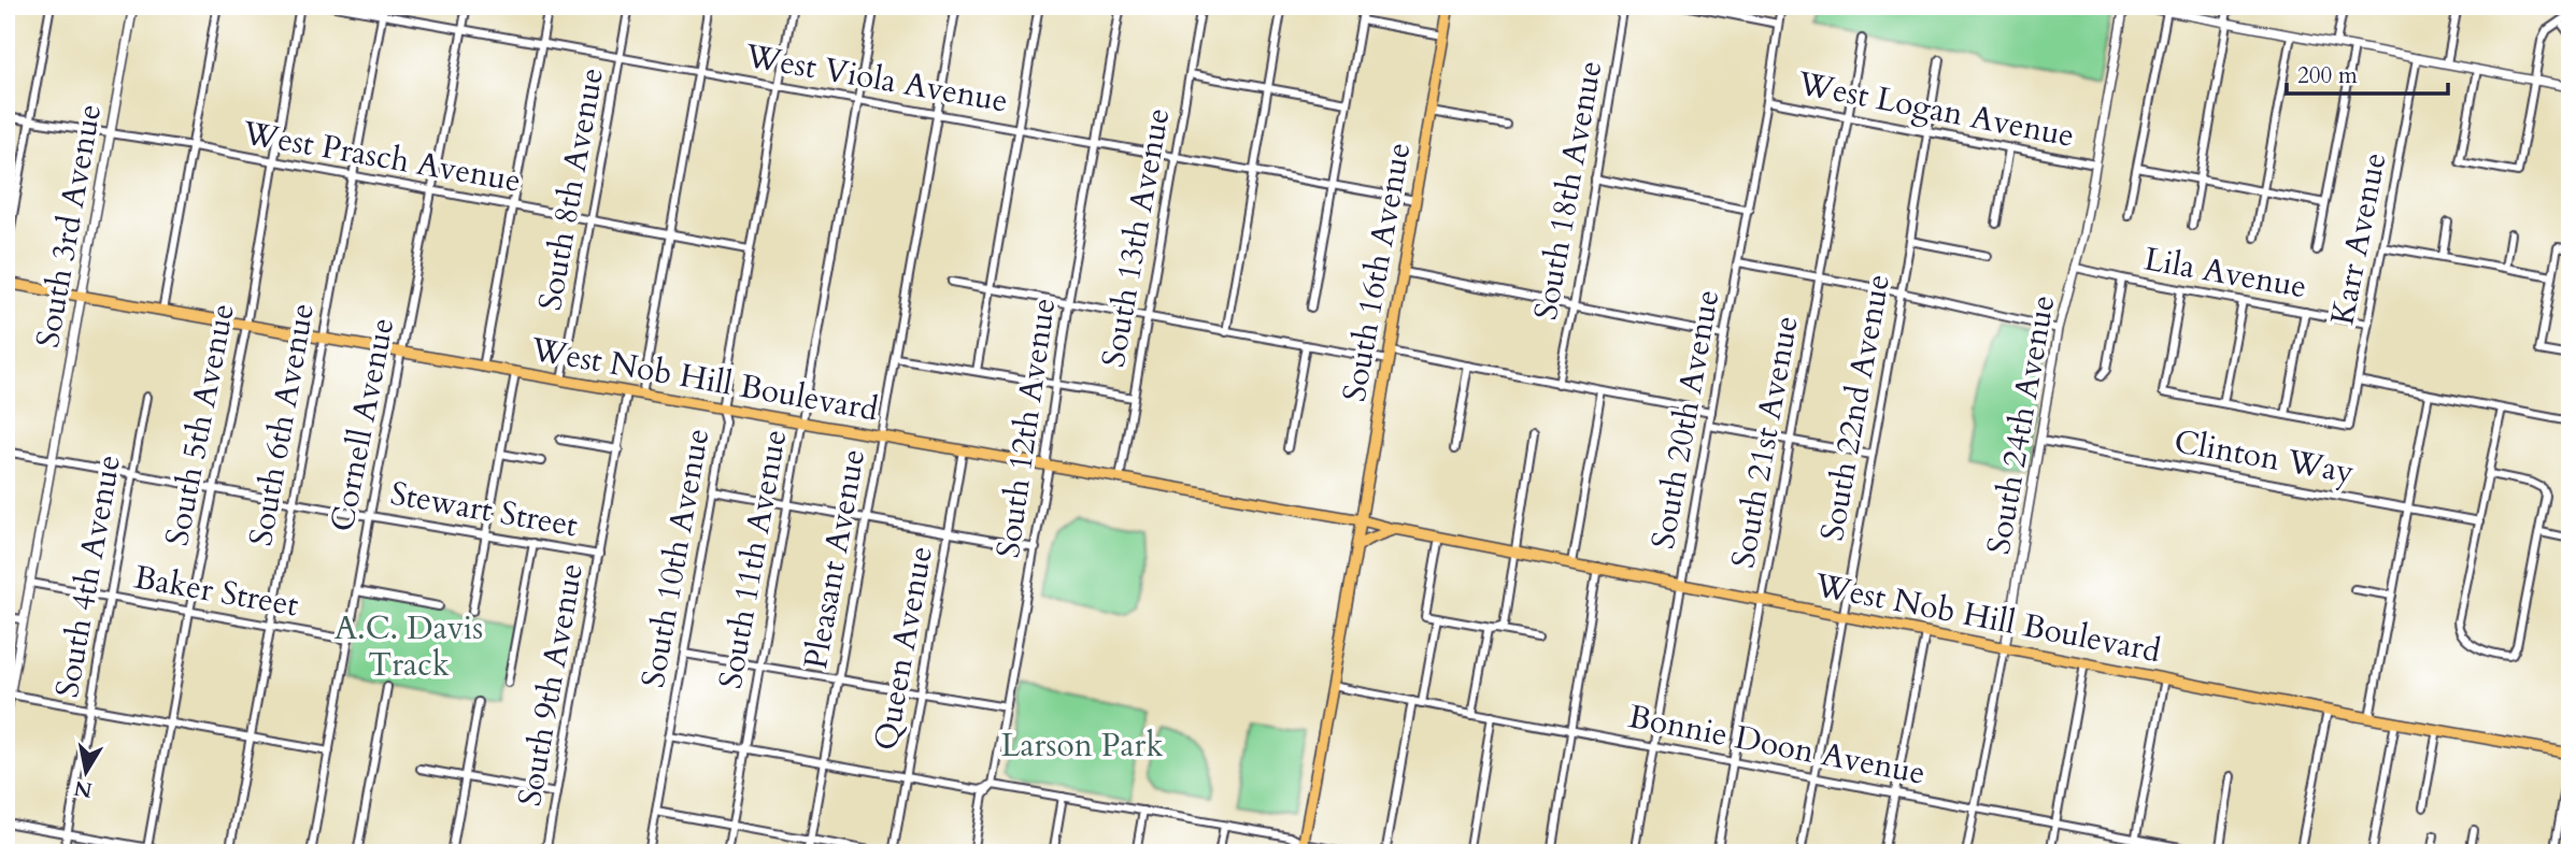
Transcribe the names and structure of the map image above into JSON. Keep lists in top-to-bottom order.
{
  "streets": {
    "main road": ["South 16th Avenue", "West Nob Hill Boulevard"],
    "street": [
      "West Viola Avenue",
      "West Logan Avenue",
      "West Prasch Avenue",
      "South 8th Avenue",
      "South 18th Avenue",
      "South 3rd Avenue",
      "South 13th Avenue",
      "Karr Avenue",
      "Lila Avenue",
      "South 22nd Avenue",
      "South 20th Avenue",
      "South 5th Avenue",
      "South 6th Avenue",
      "Cornell Avenue",
      "South 24th Avenue",
      "South 12th Avenue",
      "South 21st Avenue",
      "Clinton Way",
      "Stewart Street",
      "South 10th Avenue",
      "South 11th Avenue",
      "Pleasant Avenue",
      "South 4th Avenue",
      "Baker Street",
      "Queen Avenue",
      "South 9th Avenue",
      "Bonnie Doon Avenue"
    ]
  },
  "crossings": [
    ["West Viola Avenue", "South 8th Avenue"],
    ["West Viola Avenue", "South 13th Avenue"],
    ["West Viola Avenue", "South 16th Avenue"],
    ["West Viola Avenue", "South 6th Avenue"],
    ["West Viola Avenue", "Cornell Avenue"],
    ["West Viola Avenue", "South 12th Avenue"],
    ["West Viola Avenue", "South 10th Avenue"],
    ["West Viola Avenue", "South 11th Avenue"],
    ["West Viola Avenue", "Pleasant Avenue"],
    ["West Logan Avenue", "South 22nd Avenue"],
    ["West Logan Avenue", "South 20th Avenue"],
    ["West Logan Avenue", "South 24th Avenue"],
    ["West Logan Avenue", "South 21st Avenue"],
    ["West Prasch Avenue", "South 8th Avenue"],
    ["West Prasch Avenue", "South 3rd Avenue"],
    ["West Prasch Avenue", "South 5th Avenue"],
    ["West Prasch Avenue", "South 6th Avenue"],
    ["West Prasch Avenue", "Cornell Avenue"],
    ["West Prasch Avenue", "South 10th Avenue"],
    ["South 8th Avenue", "West Nob Hill Boulevard"],
    ["South 3rd Avenue", "West Nob Hill Boulevard"],
    ["South 3rd Avenue", "Stewart Street"],
    ["South 3rd Avenue", "Baker Street"],
    ["South 13th Avenue", "West Nob Hill Boulevard"],
    ["Karr Avenue", "Lila Avenue"],
    ["South 16th Avenue", "West Nob Hill Boulevard"],
    ["South 16th Avenue", "Bonnie Doon Avenue"],
    ["Lila Avenue", "South 24th Avenue"],
    ["West Nob Hill Boulevard", "South 22nd Avenue"],
    ["West Nob Hill Boulevard", "South 20th Avenue"],
    ["West Nob Hill Boulevard", "South 5th Avenue"],
    ["West Nob Hill Boulevard", "South 6th Avenue"],
    ["West Nob Hill Boulevard", "Cornell Avenue"],
    ["West Nob Hill Boulevard", "South 24th Avenue"],
    ["West Nob Hill Boulevard", "South 12th Avenue"],
    ["West Nob Hill Boulevard", "South 21st Avenue"],
    ["West Nob Hill Boulevard", "South 10th Avenue"],
    ["West Nob Hill Boulevard", "South 11th Avenue"],
    ["West Nob Hill Boulevard", "Pleasant Avenue"],
    ["West Nob Hill Boulevard", "Queen Avenue"],
    ["West Nob Hill Boulevard", "South 9th Avenue"],
    ["South 22nd Avenue", "Bonnie Doon Avenue"],
    ["South 20th Avenue", "Bonnie Doon Avenue"],
    ["South 5th Avenue", "Stewart Street"],
    ["South 5th Avenue", "Baker Street"],
    ["South 6th Avenue", "Stewart Street"],
    ["South 6th Avenue", "Baker Street"],
    ["Cornell Avenue", "Stewart Street"],
    ["Cornell Avenue", "Baker Street"],
    ["South 24th Avenue", "Clinton Way"],
    ["South 24th Avenue", "Bonnie Doon Avenue"],
    ["South 21st Avenue", "Bonnie Doon Avenue"],
    ["Stewart Street", "South 4th Avenue"],
    ["Stewart Street", "South 9th Avenue"],
    ["South 4th Avenue", "Baker Street"]
  ],
  "parks": ["A.C. Davis Track", "Larson Park"],
  "scale_bar": "200 m",
  "north": "bottom"
}
